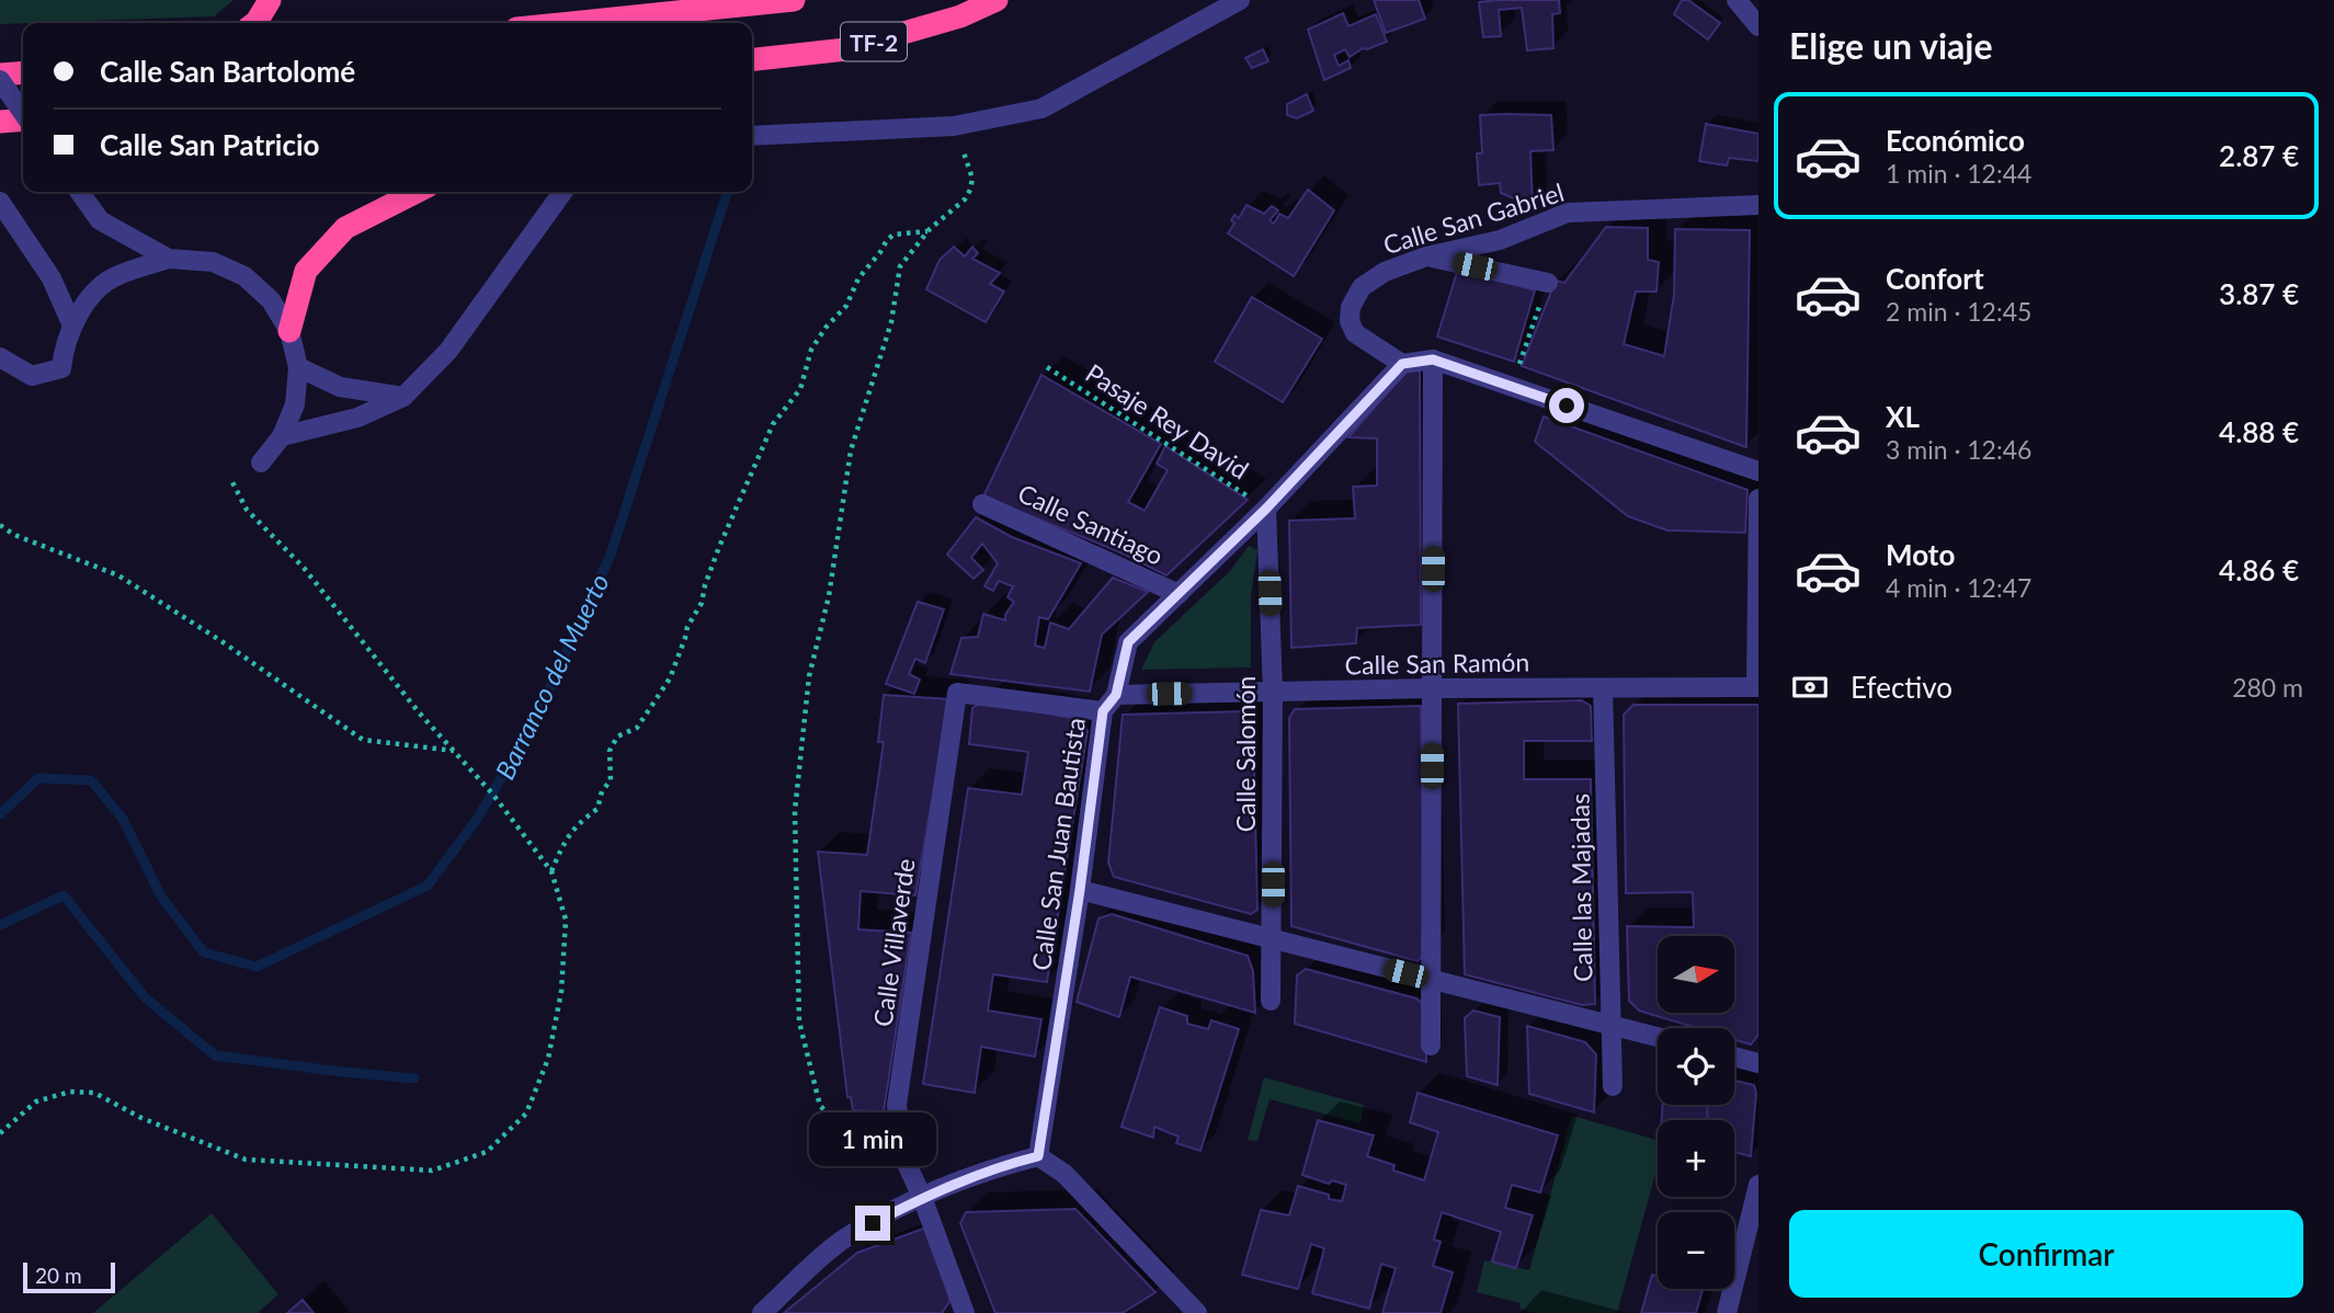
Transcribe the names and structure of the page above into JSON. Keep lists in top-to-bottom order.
{
  "streets": {
    "highway": ["TF-2"],
    "street": [
      "Calle San Gabriel",
      "Calle Santiago",
      "Calle San Ramón",
      "Calle Salomón",
      "Calle San Juan Bautista",
      "Calle las Majadas",
      "Calle Villaverde"
    ],
    "path": ["Pasaje Rey David"]
  },
  "crossings": [
    ["Calle San Gabriel", "Calle San Juan Bautista"],
    ["Pasaje Rey David", "Calle Salomón"],
    ["Pasaje Rey David", "Calle San Juan Bautista"],
    ["Calle Santiago", "Calle San Juan Bautista"],
    ["Calle San Ramón", "Calle Salomón"],
    ["Calle San Ramón", "Calle San Juan Bautista"],
    ["Calle San Ramón", "Calle las Majadas"],
    ["Calle Salomón", "Calle San Juan Bautista"],
    ["Calle San Juan Bautista", "Calle Villaverde"]
  ],
  "water": ["Barranco del Muerto"],
  "scale_bar": "20 m",
  "north": "right",
  "page": {
    "heading": "Elige un viaje",
    "banner": ["Calle San Bartolomé", "Calle San Patricio"],
    "list": [
      {
        "name": "Económico",
        "note": "1 min · 12:44",
        "value": "2.87 €"
      },
      {
        "name": "Confort",
        "note": "2 min · 12:45",
        "value": "3.87 €"
      },
      {
        "name": "XL",
        "note": "3 min · 12:46",
        "value": "4.88 €"
      },
      {
        "name": "Moto",
        "note": "4 min · 12:47",
        "value": "4.86 €"
      }
    ],
    "pay": ["Efectivo", "280 m"],
    "map_buttons": ["+", "−"],
    "bubble": "1 min",
    "buttons": "Confirmar",
    "scale": "20 m"
  }
}
